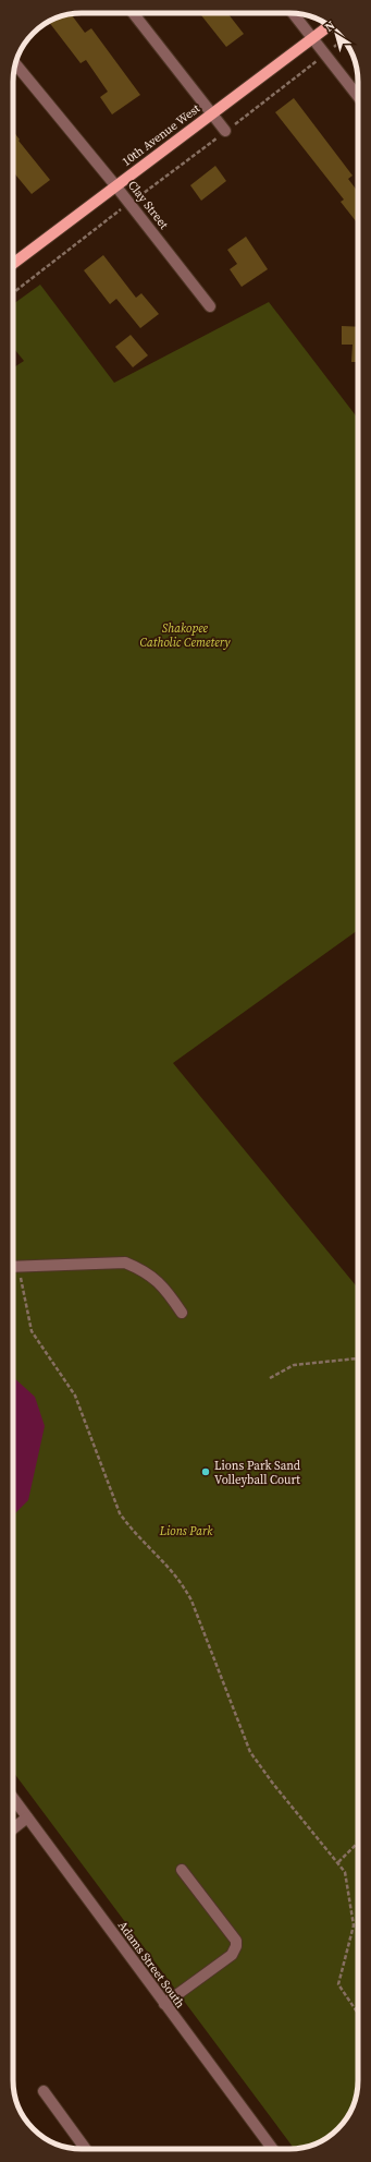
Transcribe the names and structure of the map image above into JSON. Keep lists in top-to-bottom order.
{
  "streets": {
    "main road": ["10th Avenue West"],
    "street": ["Clay Street", "Adams Street South"]
  },
  "crossings": [
    ["10th Avenue West", "Clay Street"]
  ],
  "parks": ["Shakopee Catholic Cemetery", "Lions Park"],
  "places": ["Lions Park Sand Volleyball Court"],
  "north": "top left"
}
